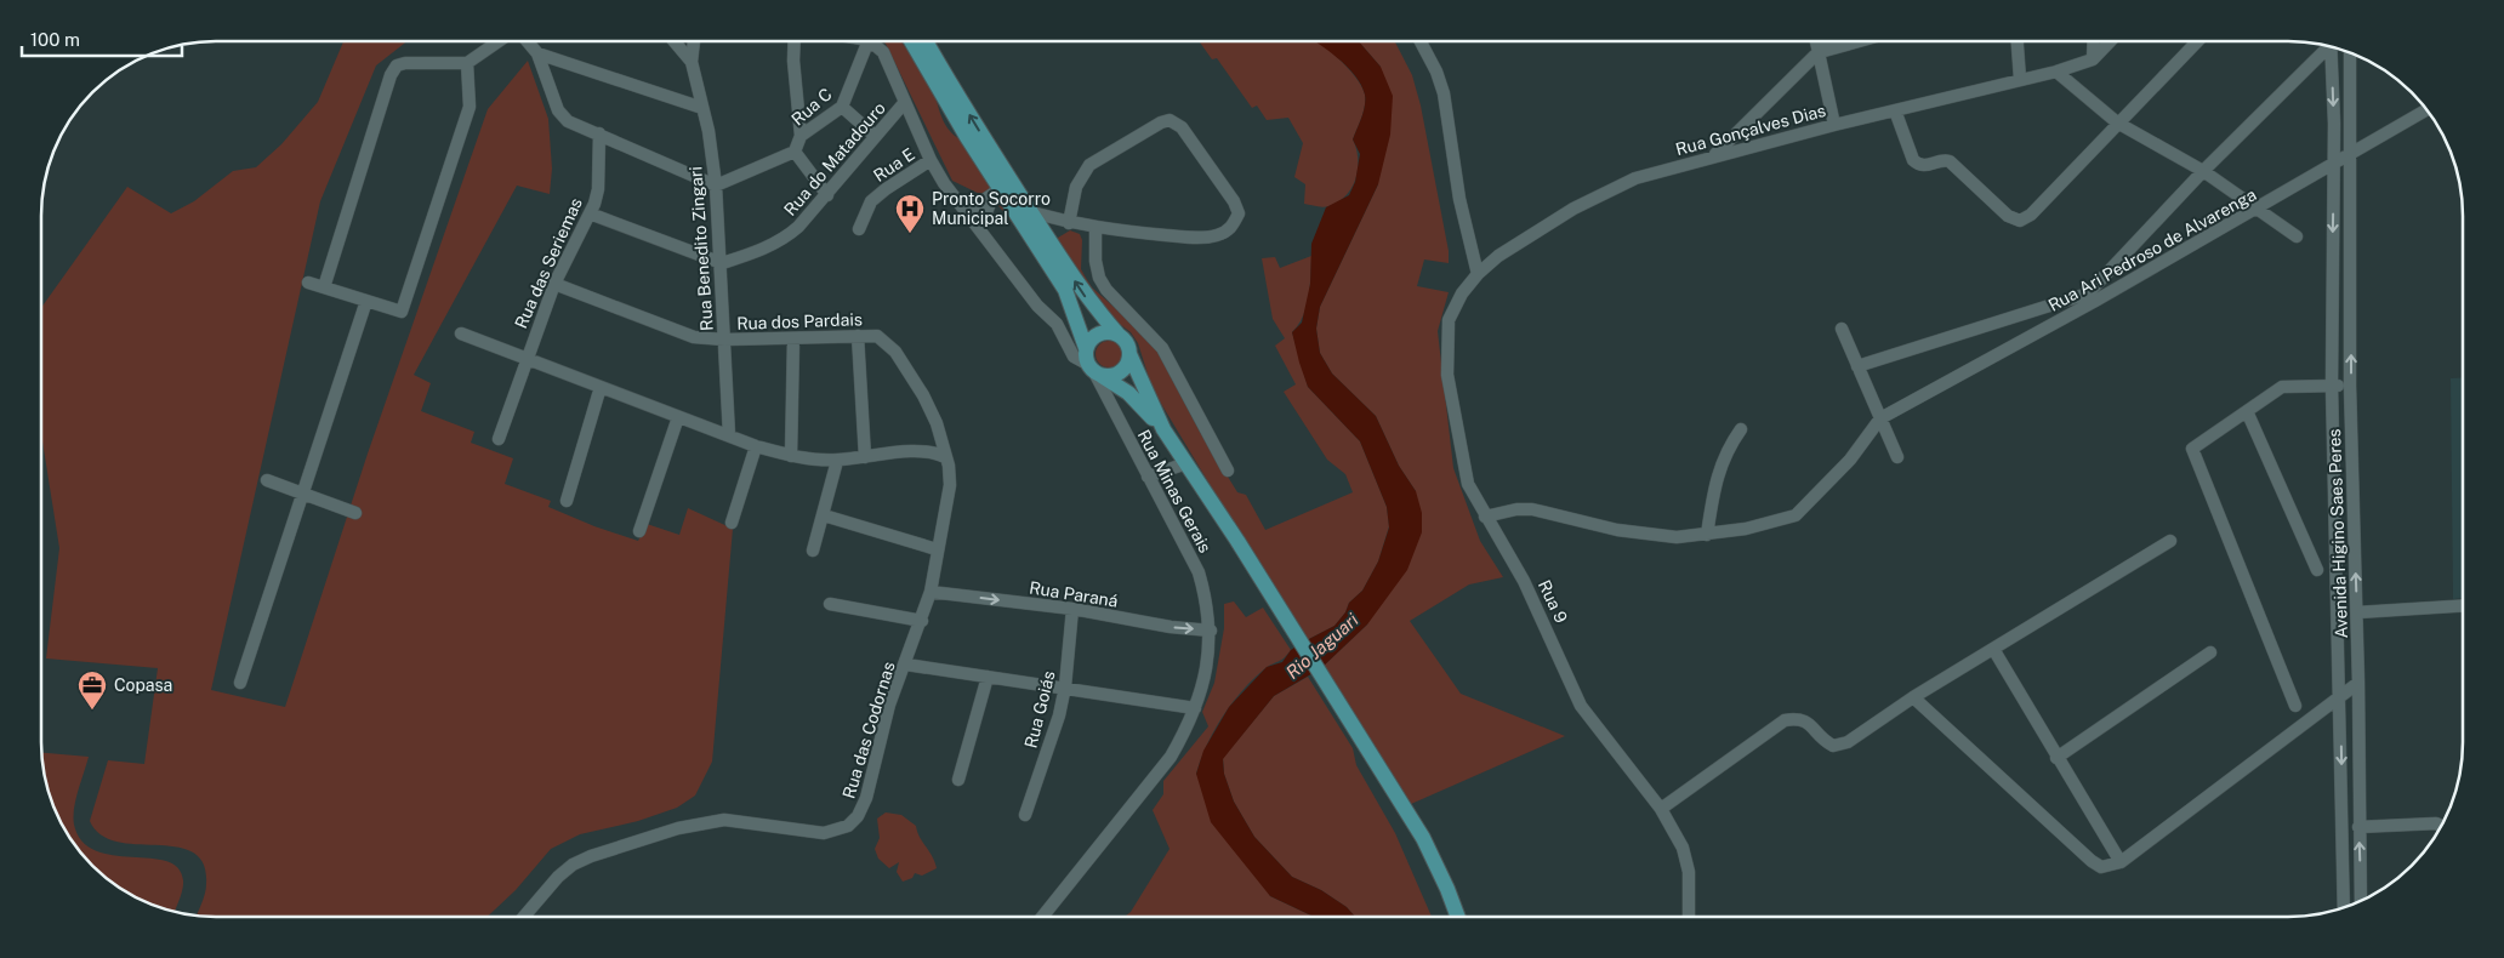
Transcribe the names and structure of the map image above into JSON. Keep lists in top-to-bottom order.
{
  "streets": {
    "street": [
      "Rua C",
      "Rua Gonçalves Dias",
      "Rua do Matadouro",
      "Rua E",
      "Rua Benedito Zingari",
      "Rua Ari Pedroso de Alvarenga",
      "Rua das Seriemas",
      "Rua dos Pardais",
      "Rua Minas Gerais",
      "Avenida Higino Saes Peres",
      "Rua Paraná",
      "Rua 9",
      "Rua Goiás",
      "Rua das Codornas"
    ]
  },
  "crossings": [
    ["Rua C", "Rua Benedito Zingari"],
    ["Rua C", "Rua Minas Gerais"],
    ["Rua Gonçalves Dias", "Rua 9"],
    ["Rua do Matadouro", "Rua Benedito Zingari"],
    ["Rua do Matadouro", "Rua Minas Gerais"],
    ["Rua E", "Rua Minas Gerais"],
    ["Rua Benedito Zingari", "Rua dos Pardais"],
    ["Rua Ari Pedroso de Alvarenga", "Avenida Higino Saes Peres"],
    ["Rua das Seriemas", "Rua dos Pardais"],
    ["Rua dos Pardais", "Rua das Codornas"],
    ["Rua Minas Gerais", "Rua Paraná"],
    ["Rua Paraná", "Rua Goiás"],
    ["Rua Paraná", "Rua das Codornas"]
  ],
  "water": ["Rio Jaguari"],
  "places": {
    "hospital": ["Pronto Socorro Municipal"],
    "office": ["Copasa"]
  },
  "scale_bar": "100 m"
}
